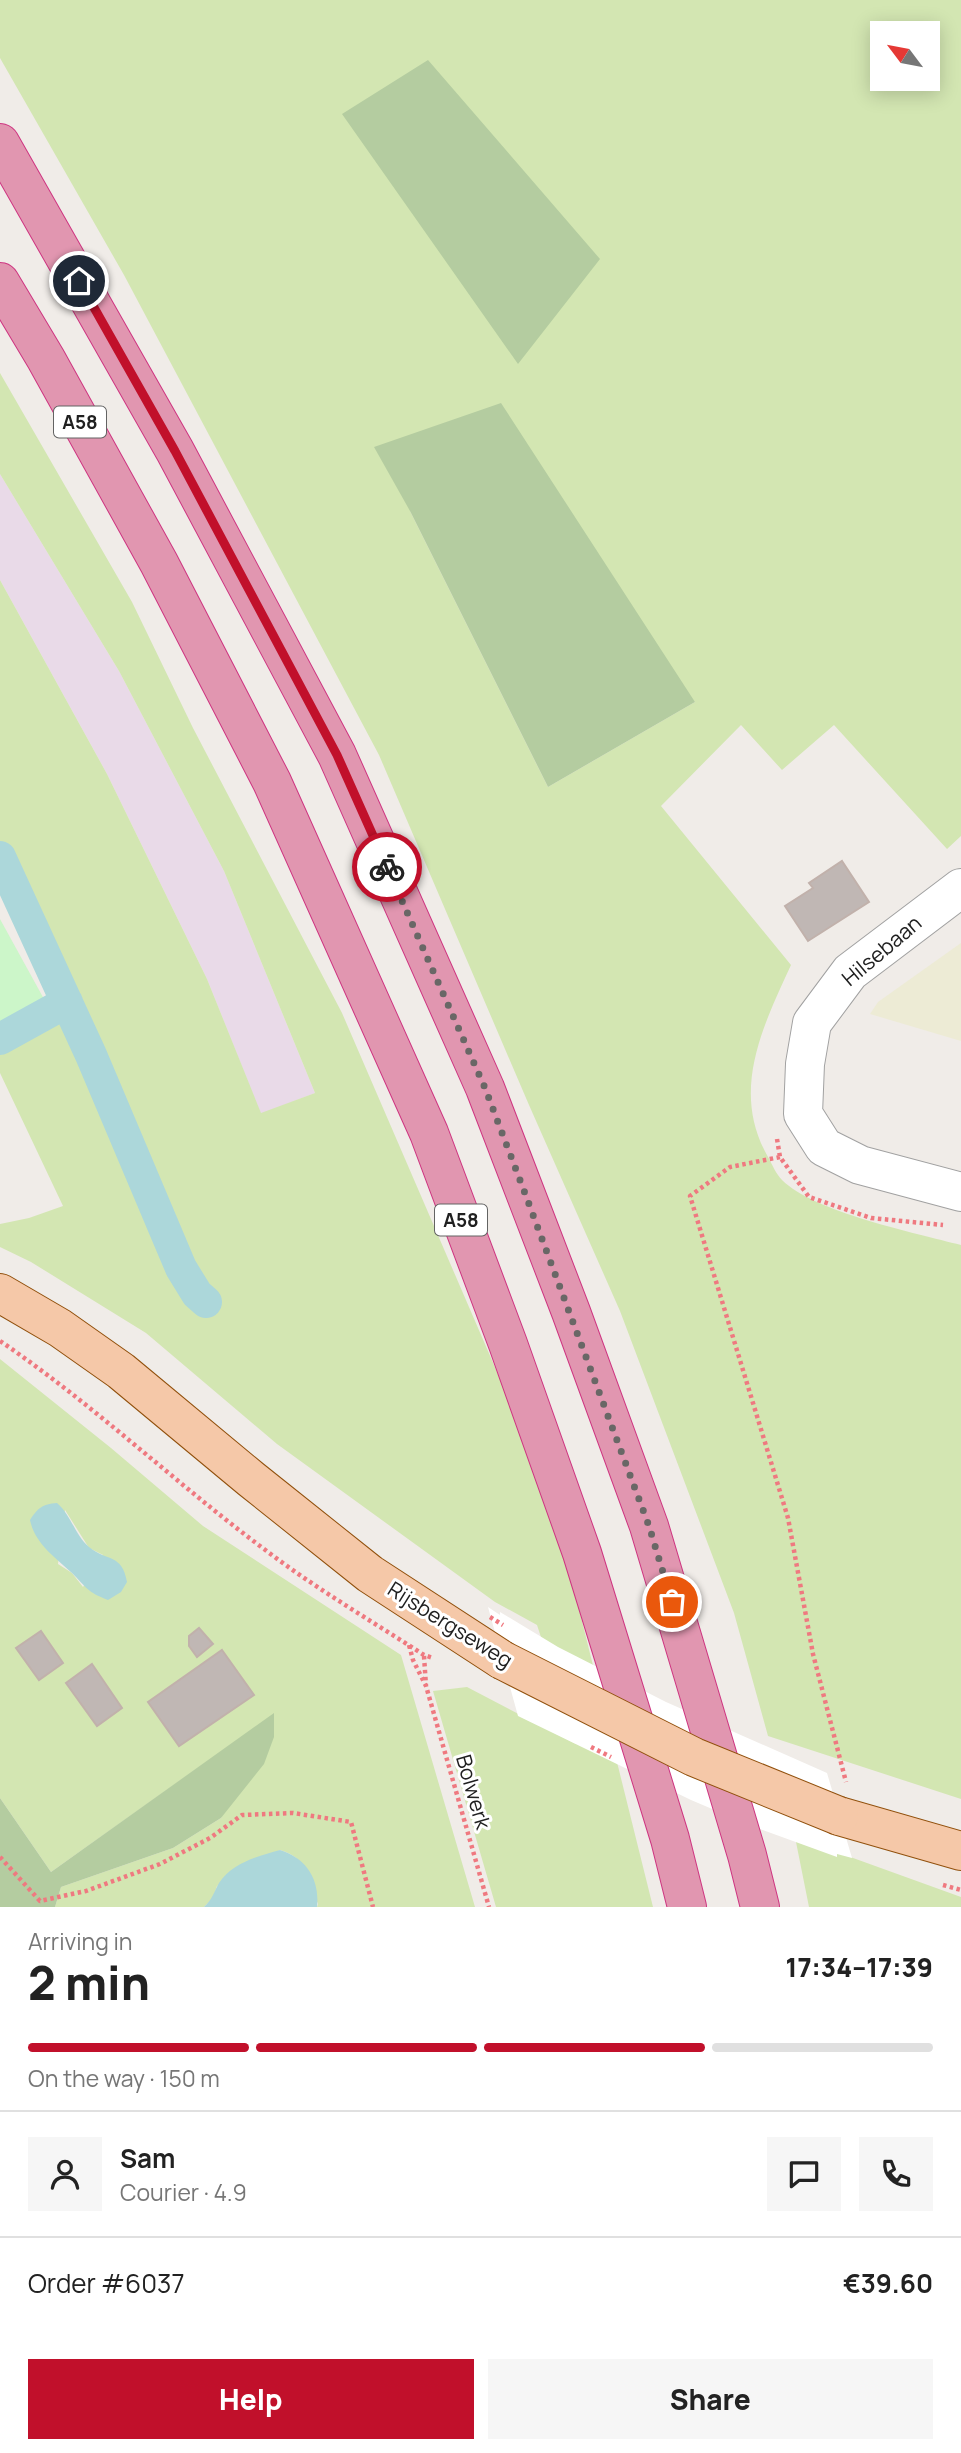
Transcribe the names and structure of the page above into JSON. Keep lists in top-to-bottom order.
{
  "streets": {
    "highway": ["A58"],
    "main road": ["Rijsbergseweg"],
    "street": ["Hilsebaan"],
    "path": ["Bolwerk"]
  },
  "crossings": [
    ["Rijsbergseweg", "Bolwerk"]
  ],
  "north": "top left",
  "page": {
    "heading": ["2 min", "Arriving in", "17:34–17:39"],
    "panel": [
      "Sam",
      "Courier · 4.9",
      "Order #6037",
      "€39.60"
    ],
    "bar": "On the way · 150 m",
    "buttons": ["Help", "Share"]
  }
}
